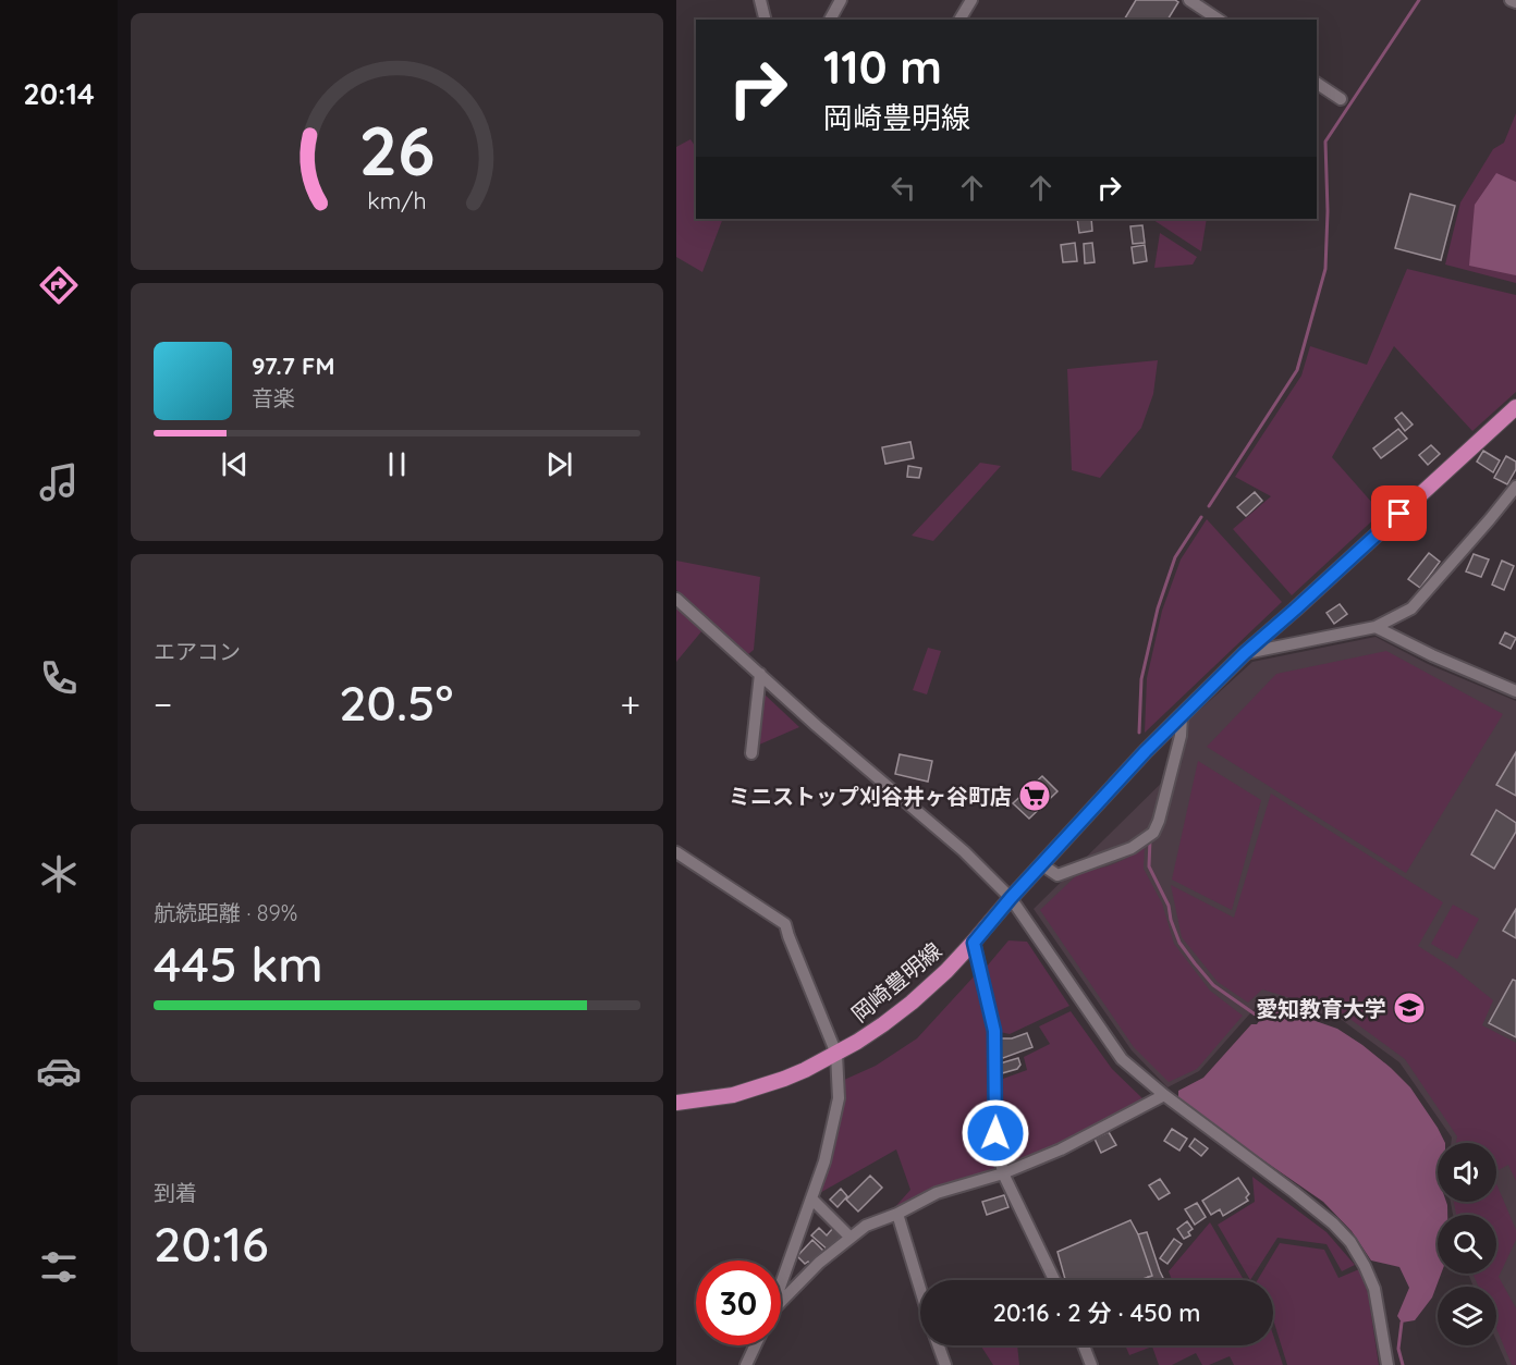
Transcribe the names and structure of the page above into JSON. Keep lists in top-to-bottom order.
{
  "streets": {
    "main road": ["岡崎豊明線"]
  },
  "places": {
    "supermarket": ["ミニストップ刈谷井ヶ谷町店"],
    "school or university": ["愛知教育大学"]
  },
  "page": {
    "tabs": "20:14",
    "turn": ["110 m", "岡崎豊明線"],
    "song": ["97.7 FM", "音楽"],
    "tile": [
      "エアコン",
      ["航続距離 · 89%", "445 km"],
      ["到着", "20:16"]
    ],
    "heat": ["−", "20.5°", "+"],
    "limit": "30",
    "trip": "20:16 · 2 分 · 450 m",
    "gauge": ["26", "km/h"]
  }
}
